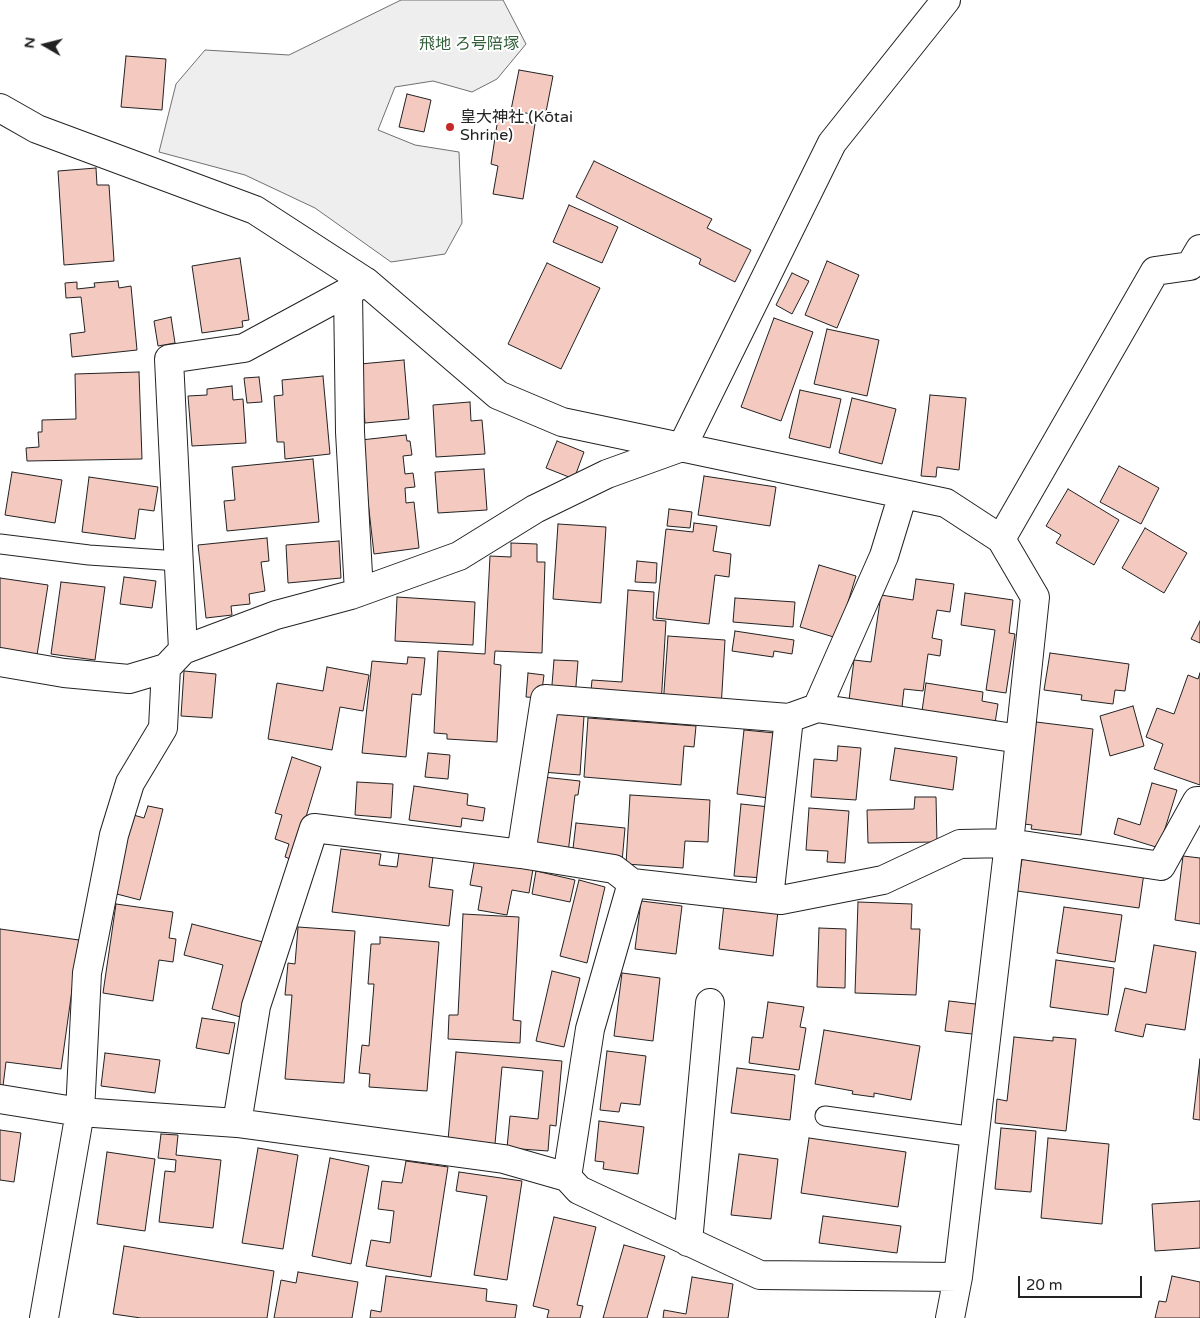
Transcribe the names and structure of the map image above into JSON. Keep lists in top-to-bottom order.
{
  "parks": ["飛地 ろ号陪塚"],
  "places": ["皇大神社 (Kōtai Shrine)"],
  "scale_bar": "20 m",
  "north": "left"
}
